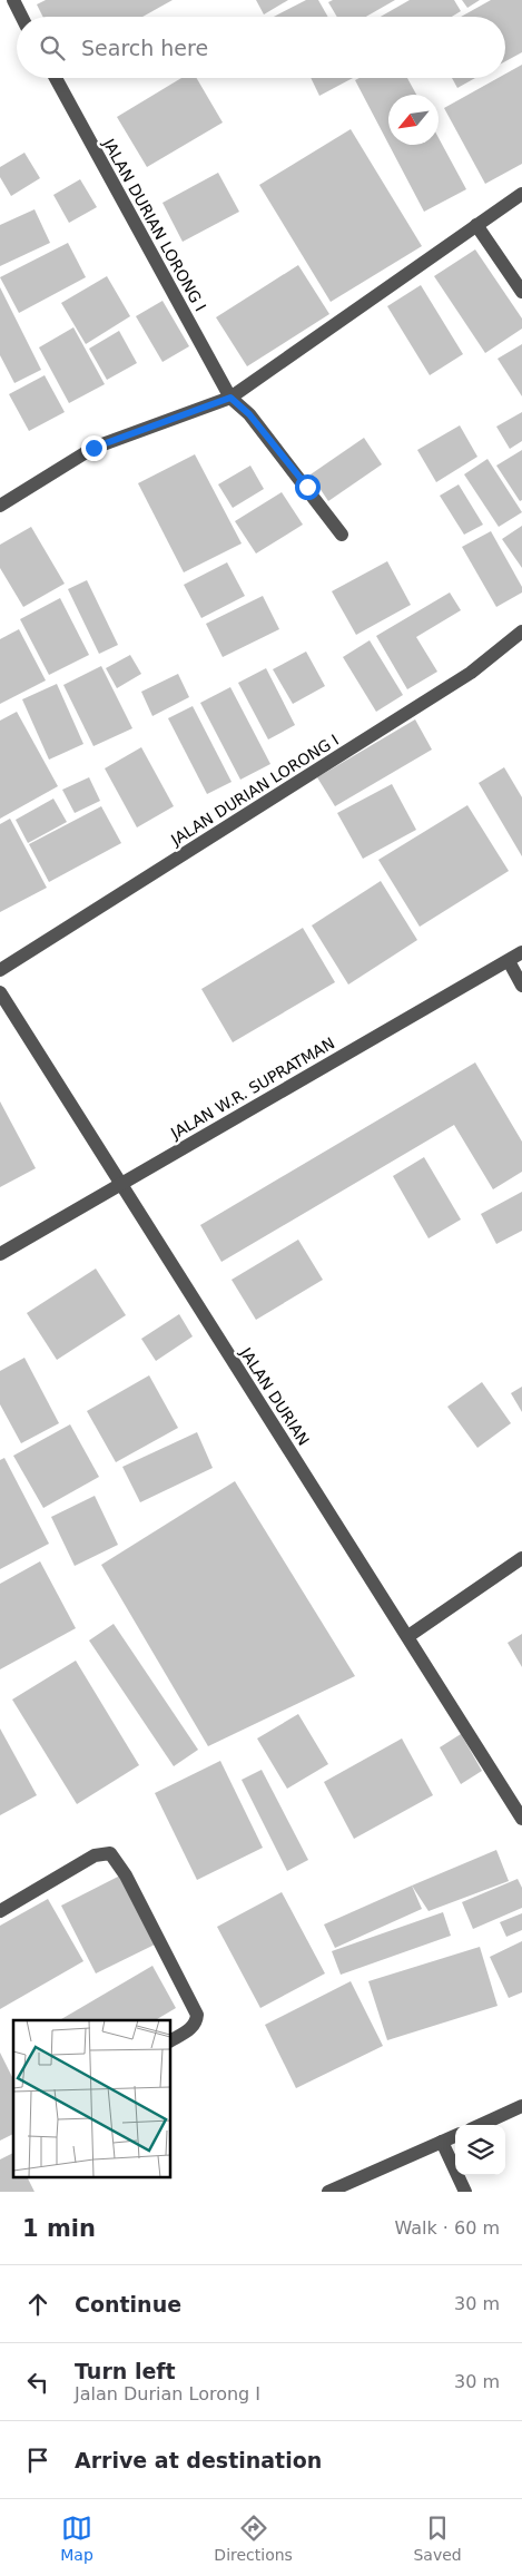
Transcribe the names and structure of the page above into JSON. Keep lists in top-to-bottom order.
{
  "streets": {
    "street": ["JALAN DURIAN LORONG I", "JALAN W.R. SUPRATMAN", "JALAN DURIAN"]
  },
  "crossings": [
    ["JALAN W.R. SUPRATMAN", "JALAN DURIAN"]
  ],
  "north": "bottom left",
  "page": {
    "search": "Search here",
    "heading": ["1 min", "Walk · 60 m"],
    "list": [
      ["Continue", "30 m"],
      ["Turn left", "Jalan Durian Lorong I", "30 m"],
      "Arrive at destination"
    ],
    "nav": ["Map", "Directions", "Saved"]
  }
}
